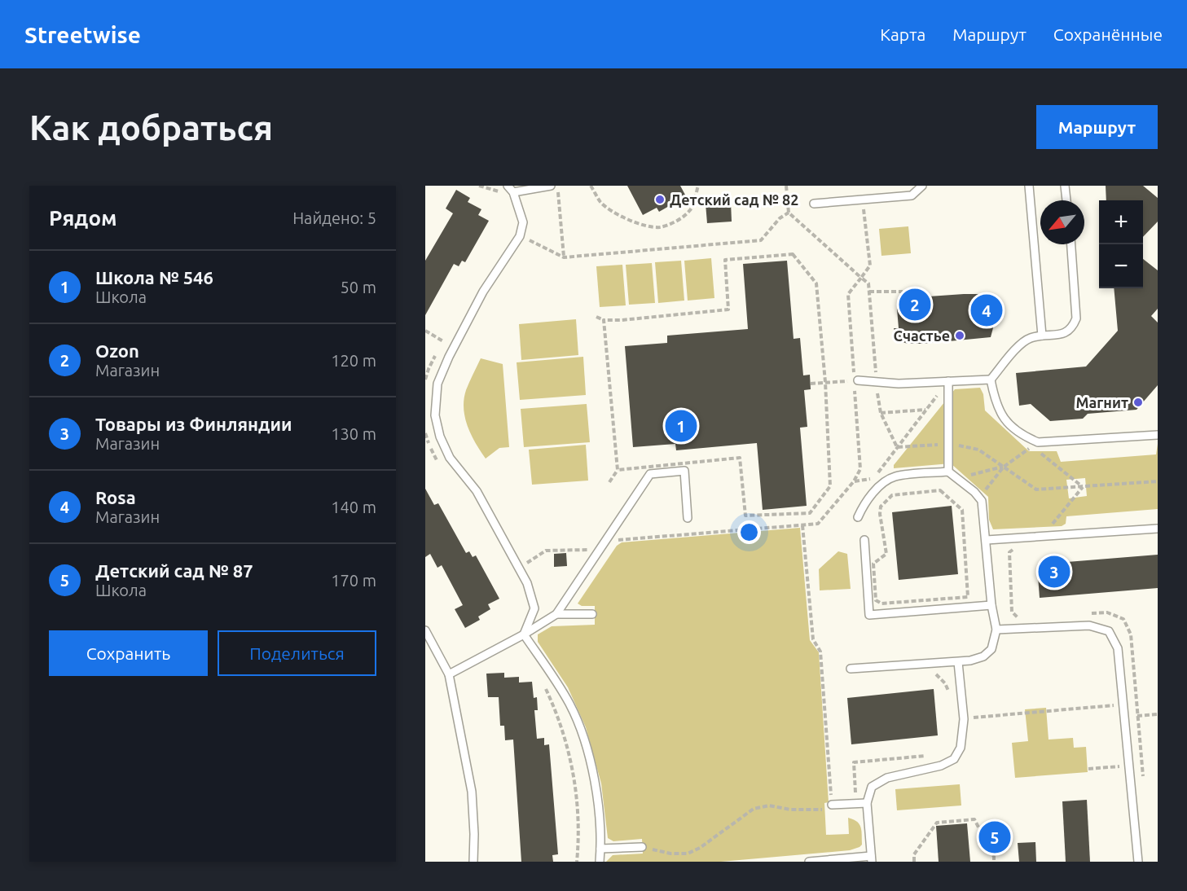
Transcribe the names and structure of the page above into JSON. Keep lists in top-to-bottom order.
{
  "places": ["Детский сад № 82", "Счастье", "Магнит"],
  "north": "bottom left",
  "page": {
    "header": "Streetwise",
    "nav": ["Карта", "Маршрут", "Сохранённые"],
    "buttons": [
      "Маршрут",
      ["Сохранить", "Поделиться"]
    ],
    "title": "Как добраться",
    "heading": ["Рядом", "Найдено: 5"],
    "map_buttons": ["+", "−"],
    "list": [
      {
        "mark": "1",
        "name": "Школа № 546",
        "note": "Школа",
        "value": "50 m"
      },
      {
        "mark": "2",
        "name": "Ozon",
        "note": "Магазин",
        "value": "120 m"
      },
      {
        "mark": "3",
        "name": "Товары из Финляндии",
        "note": "Магазин",
        "value": "130 m"
      },
      {
        "mark": "4",
        "name": "Rosa",
        "note": "Магазин",
        "value": "140 m"
      },
      {
        "mark": "5",
        "name": "Детский сад № 87",
        "note": "Школа",
        "value": "170 m"
      }
    ],
    "pins": [
      "2",
      "4",
      "1",
      "3",
      "5"
    ]
  }
}
